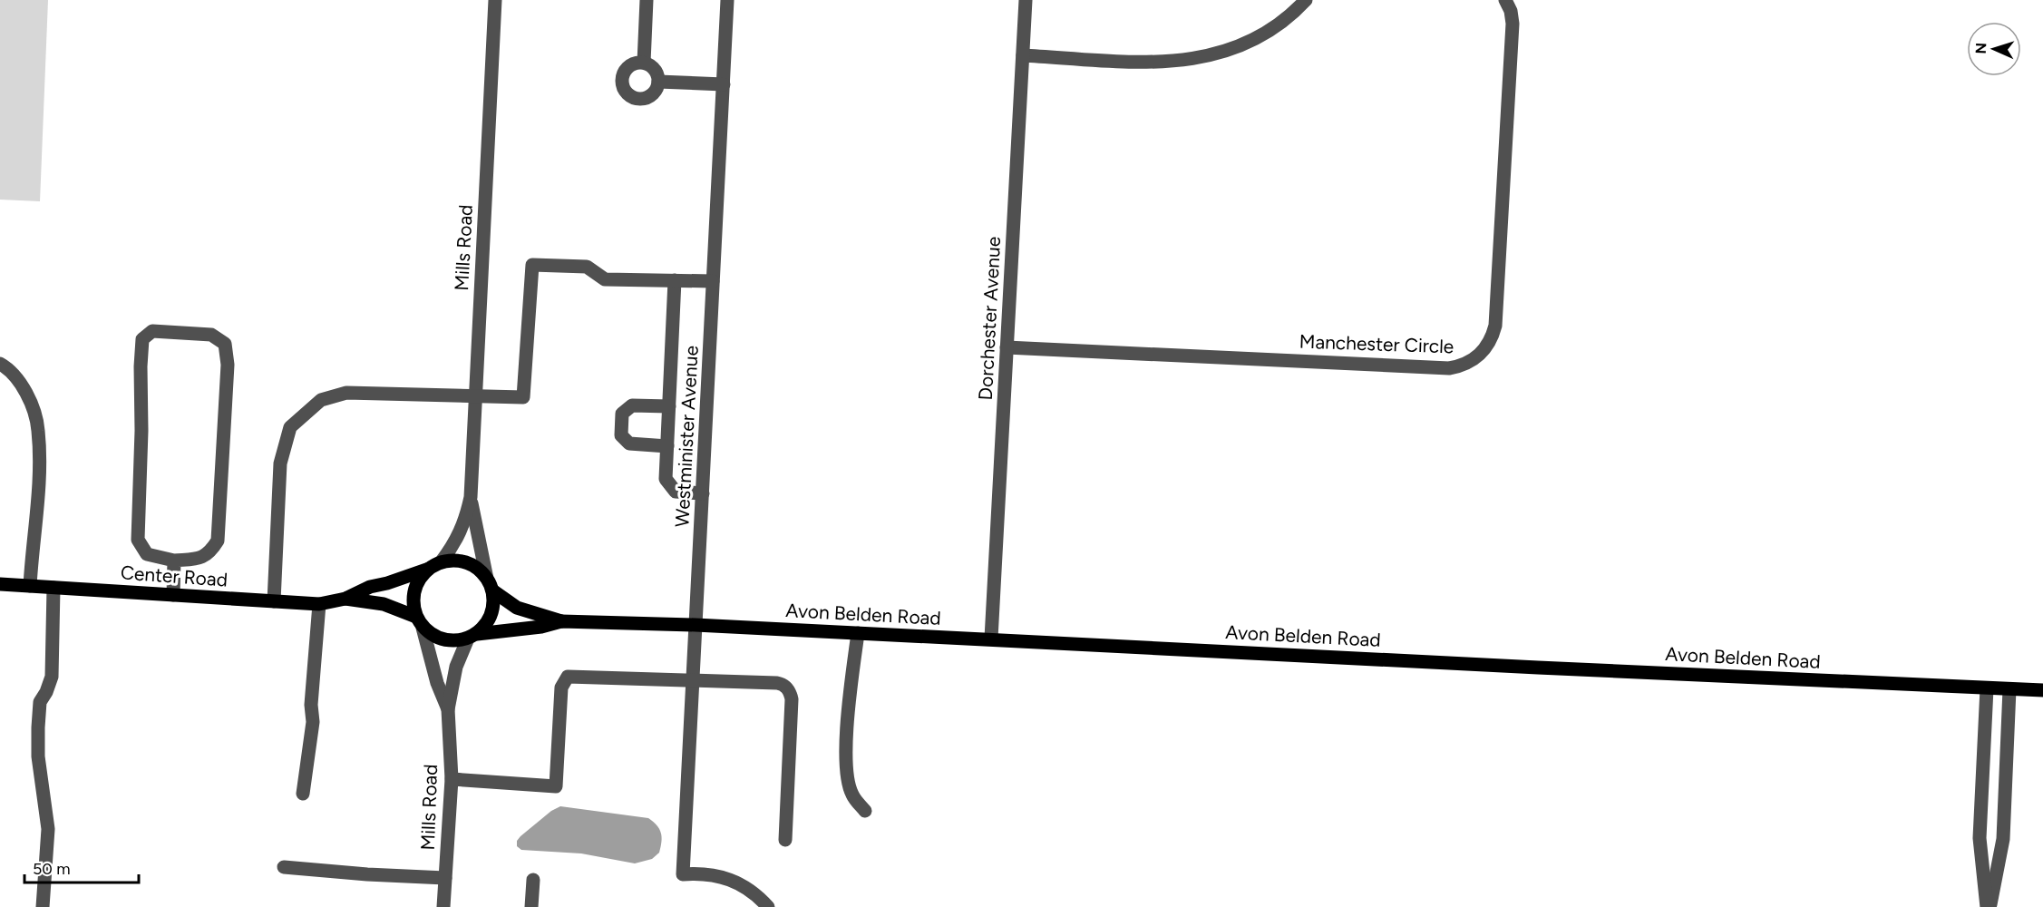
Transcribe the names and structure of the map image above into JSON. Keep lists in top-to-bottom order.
{
  "streets": {
    "main road": ["Center Road", "Avon Belden Road"],
    "street": [
      "Mills Road",
      "Dorchester Avenue",
      "Manchester Circle",
      "Westminister Avenue"
    ]
  },
  "crossings": [
    ["Mills Road", "Center Road"],
    ["Mills Road", "Avon Belden Road"],
    ["Dorchester Avenue", "Manchester Circle"],
    ["Dorchester Avenue", "Avon Belden Road"],
    ["Westminister Avenue", "Avon Belden Road"],
    ["Center Road", "Avon Belden Road"]
  ],
  "scale_bar": "50 m",
  "north": "left"
}
